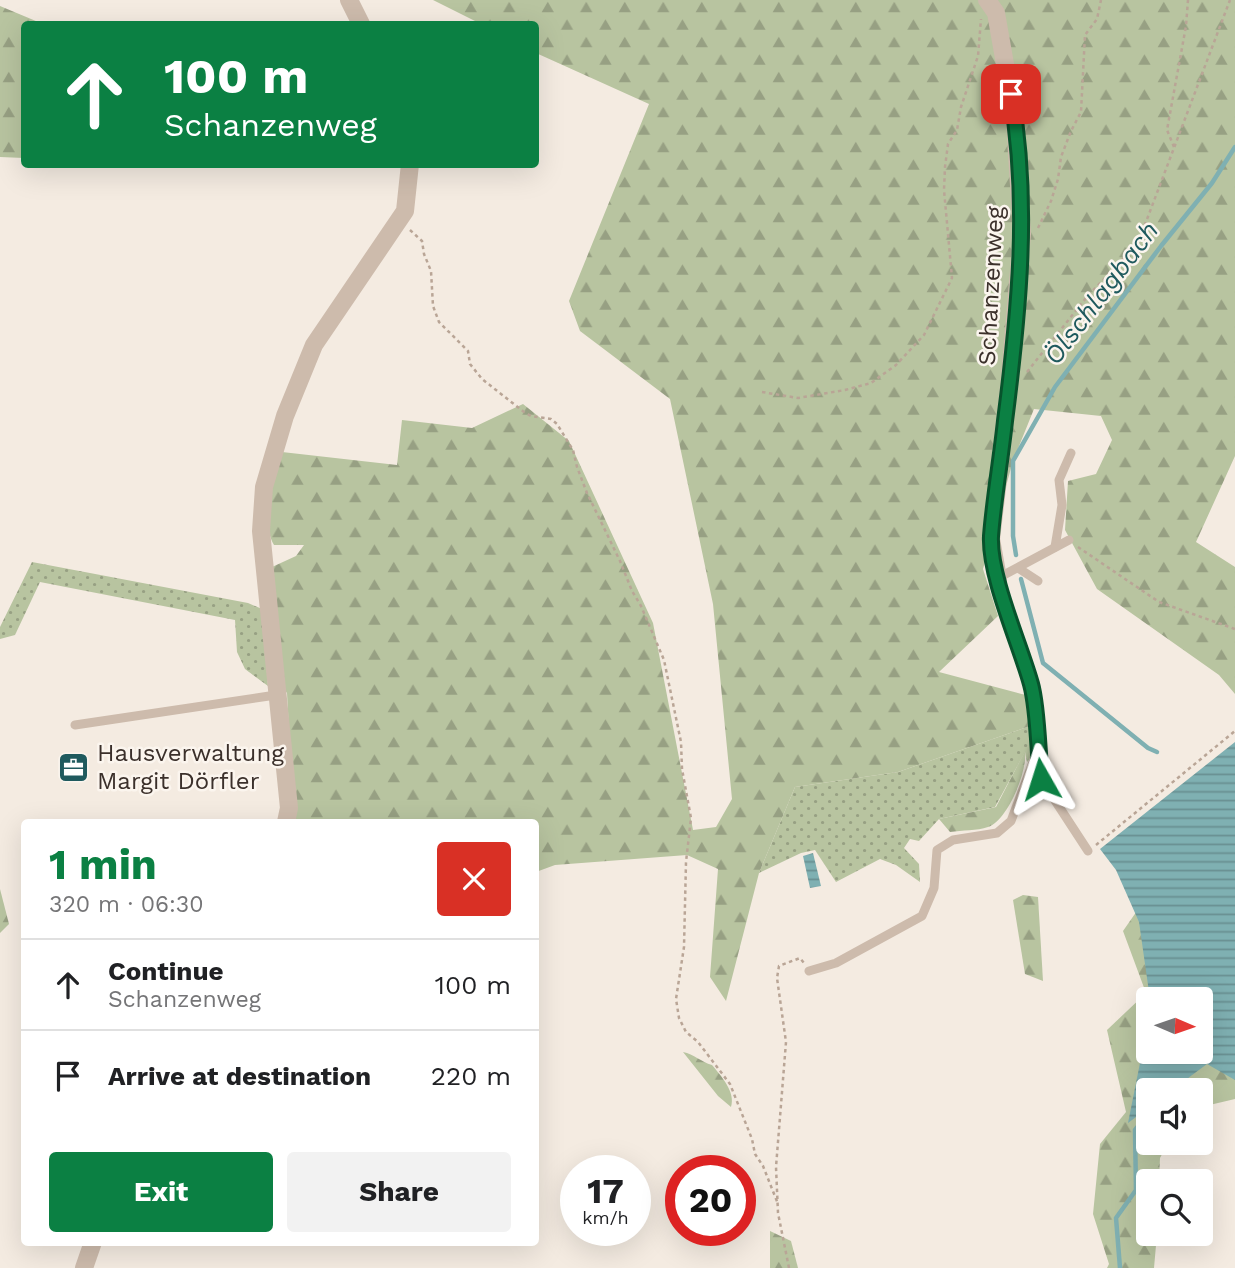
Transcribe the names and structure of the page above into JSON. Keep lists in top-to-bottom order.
{
  "streets": {
    "street": ["Schanzenweg"]
  },
  "water": ["Ölschlagbach"],
  "places": {
    "office": ["Hausverwaltung Margit Dörfler"]
  },
  "north": "right",
  "page": {
    "turn": ["100 m", "Schanzenweg"],
    "heading": ["1 min", "320 m · 06:30"],
    "list": [
      {
        "name": "Continue",
        "note": "Schanzenweg",
        "value": "100 m"
      },
      {
        "name": "Arrive at destination",
        "value": "220 m"
      }
    ],
    "buttons": ["Exit", "Share"],
    "speed": "17 km/h",
    "limit": "20"
  }
}
